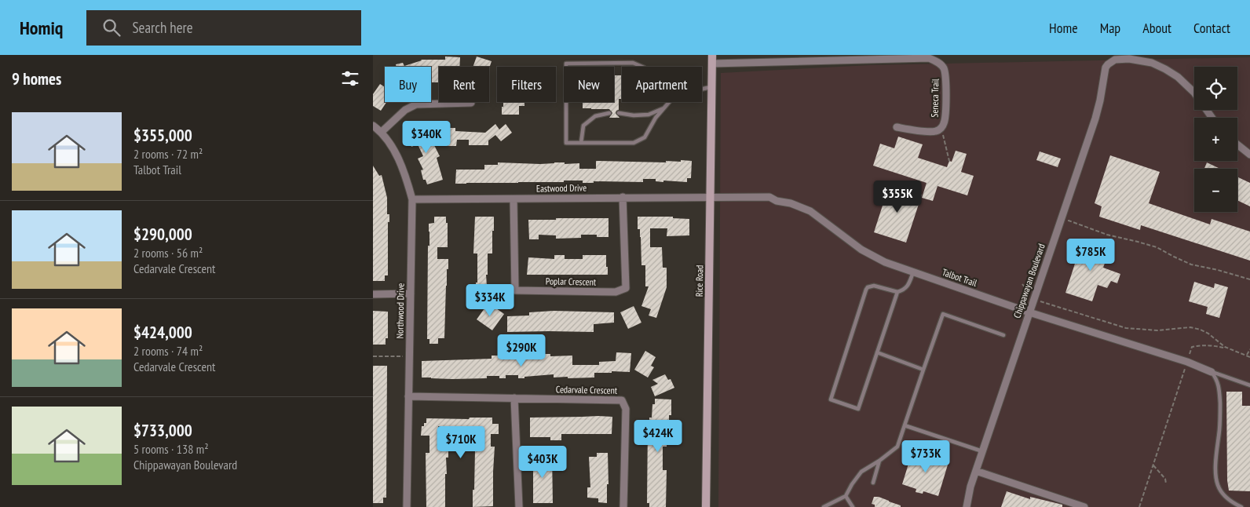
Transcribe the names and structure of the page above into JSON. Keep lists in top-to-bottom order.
{
  "streets": {
    "street": [
      "Seneca Trail",
      "Eastwood Drive",
      "Talbot Trail",
      "Rice Road",
      "Chippawayan Boulevard",
      "Poplar Crescent",
      "Northwood Drive",
      "Cedarvale Crescent"
    ]
  },
  "crossings": [
    ["Seneca Trail", "Rice Road"],
    ["Eastwood Drive", "Talbot Trail"],
    ["Eastwood Drive", "Rice Road"],
    ["Eastwood Drive", "Poplar Crescent"],
    ["Eastwood Drive", "Northwood Drive"],
    ["Talbot Trail", "Rice Road"],
    ["Talbot Trail", "Chippawayan Boulevard"],
    ["Northwood Drive", "Cedarvale Crescent"]
  ],
  "page": {
    "header": "Homiq",
    "search": "Search here",
    "nav": [
      "Home",
      "Map",
      "About",
      "Contact"
    ],
    "heading": "9 homes",
    "map_buttons": ["+", "−"],
    "chip": [
      "Buy",
      "Rent",
      "Filters",
      "New",
      "Apartment"
    ],
    "list": [
      {
        "name": "$355,000",
        "note": "2 rooms · 72 m² · Talbot Trail"
      },
      {
        "name": "$290,000",
        "note": "2 rooms · 56 m² · Cedarvale Crescent"
      },
      {
        "name": "$424,000",
        "note": "2 rooms · 74 m² · Cedarvale Crescent"
      },
      {
        "name": "$733,000",
        "note": "5 rooms · 138 m² · Chippawayan Boulevard"
      }
    ],
    "price": [
      "$340K",
      "$355K",
      "$785K",
      "$334K",
      "$290K",
      "$424K",
      "$710K",
      "$733K",
      "$403K"
    ]
  }
}
